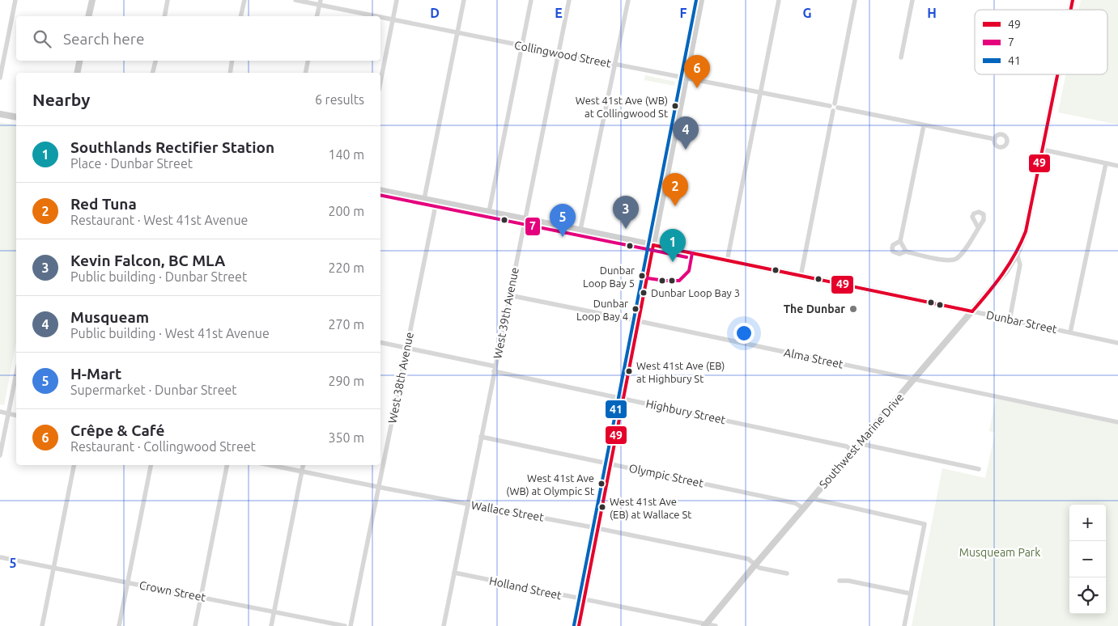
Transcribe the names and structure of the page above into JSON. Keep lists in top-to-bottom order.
{
  "streets": {
    "main road": ["Dunbar Street", "Southwest Marine Drive"],
    "street": [
      "Collingwood Street",
      "West 39th Avenue",
      "Alma Street",
      "West 38th Avenue",
      "Highbury Street",
      "Olympic Street",
      "Wallace Street",
      "Holland Street",
      "Crown Street"
    ]
  },
  "crossings": [
    ["Collingwood Street", "West 39th Avenue"],
    ["West 39th Avenue", "Dunbar Street"],
    ["West 39th Avenue", "Alma Street"],
    ["West 39th Avenue", "Highbury Street"],
    ["West 39th Avenue", "Olympic Street"],
    ["West 39th Avenue", "Wallace Street"],
    ["West 39th Avenue", "Holland Street"],
    ["Dunbar Street", "West 38th Avenue"],
    ["Dunbar Street", "Southwest Marine Drive"],
    ["Alma Street", "Southwest Marine Drive"],
    ["West 38th Avenue", "Highbury Street"],
    ["West 38th Avenue", "Wallace Street"],
    ["Highbury Street", "Southwest Marine Drive"],
    ["Southwest Marine Drive", "Olympic Street"],
    ["Southwest Marine Drive", "Wallace Street"],
    ["Southwest Marine Drive", "Holland Street"]
  ],
  "parks": ["Musqueam Park"],
  "places": [
    "West 41st Ave (WB) at Collingwood St",
    "Dunbar Loop Bay 5",
    "Dunbar Loop Bay 3",
    "Dunbar Loop Bay 4",
    "The Dunbar",
    "West 41st Ave (EB) at Highbury St",
    "West 41st Ave (WB) at Olympic St",
    "West 41st Ave (EB) at Wallace St"
  ],
  "lines": ["transit line 49", "transit line 41", "transit line 7"],
  "legend": ["49", "7", "41"],
  "page": {
    "search": "Search here",
    "pins": [
      "6",
      "4",
      "2",
      "3",
      "5",
      "1"
    ],
    "heading": ["Nearby", "6 results"],
    "list": [
      {
        "mark": "1",
        "name": "Southlands Rectifier Station",
        "note": "Place · Dunbar Street",
        "value": "140 m"
      },
      {
        "mark": "2",
        "name": "Red Tuna",
        "note": "Restaurant · West 41st Avenue",
        "value": "200 m"
      },
      {
        "mark": "3",
        "name": "Kevin Falcon, BC MLA",
        "note": "Public building · Dunbar Street",
        "value": "220 m"
      },
      {
        "mark": "4",
        "name": "Musqueam",
        "note": "Public building · West 41st Avenue",
        "value": "270 m"
      },
      {
        "mark": "5",
        "name": "H-Mart",
        "note": "Supermarket · Dunbar Street",
        "value": "290 m"
      },
      {
        "mark": "6",
        "name": "Crêpe & Café",
        "note": "Restaurant · Collingwood Street",
        "value": "350 m"
      }
    ],
    "map_buttons": ["+", "−"]
  },
  "grid": {
    "columns": [
      "D",
      "E",
      "F",
      "G",
      "H"
    ],
    "rows": ["5"]
  }
}
